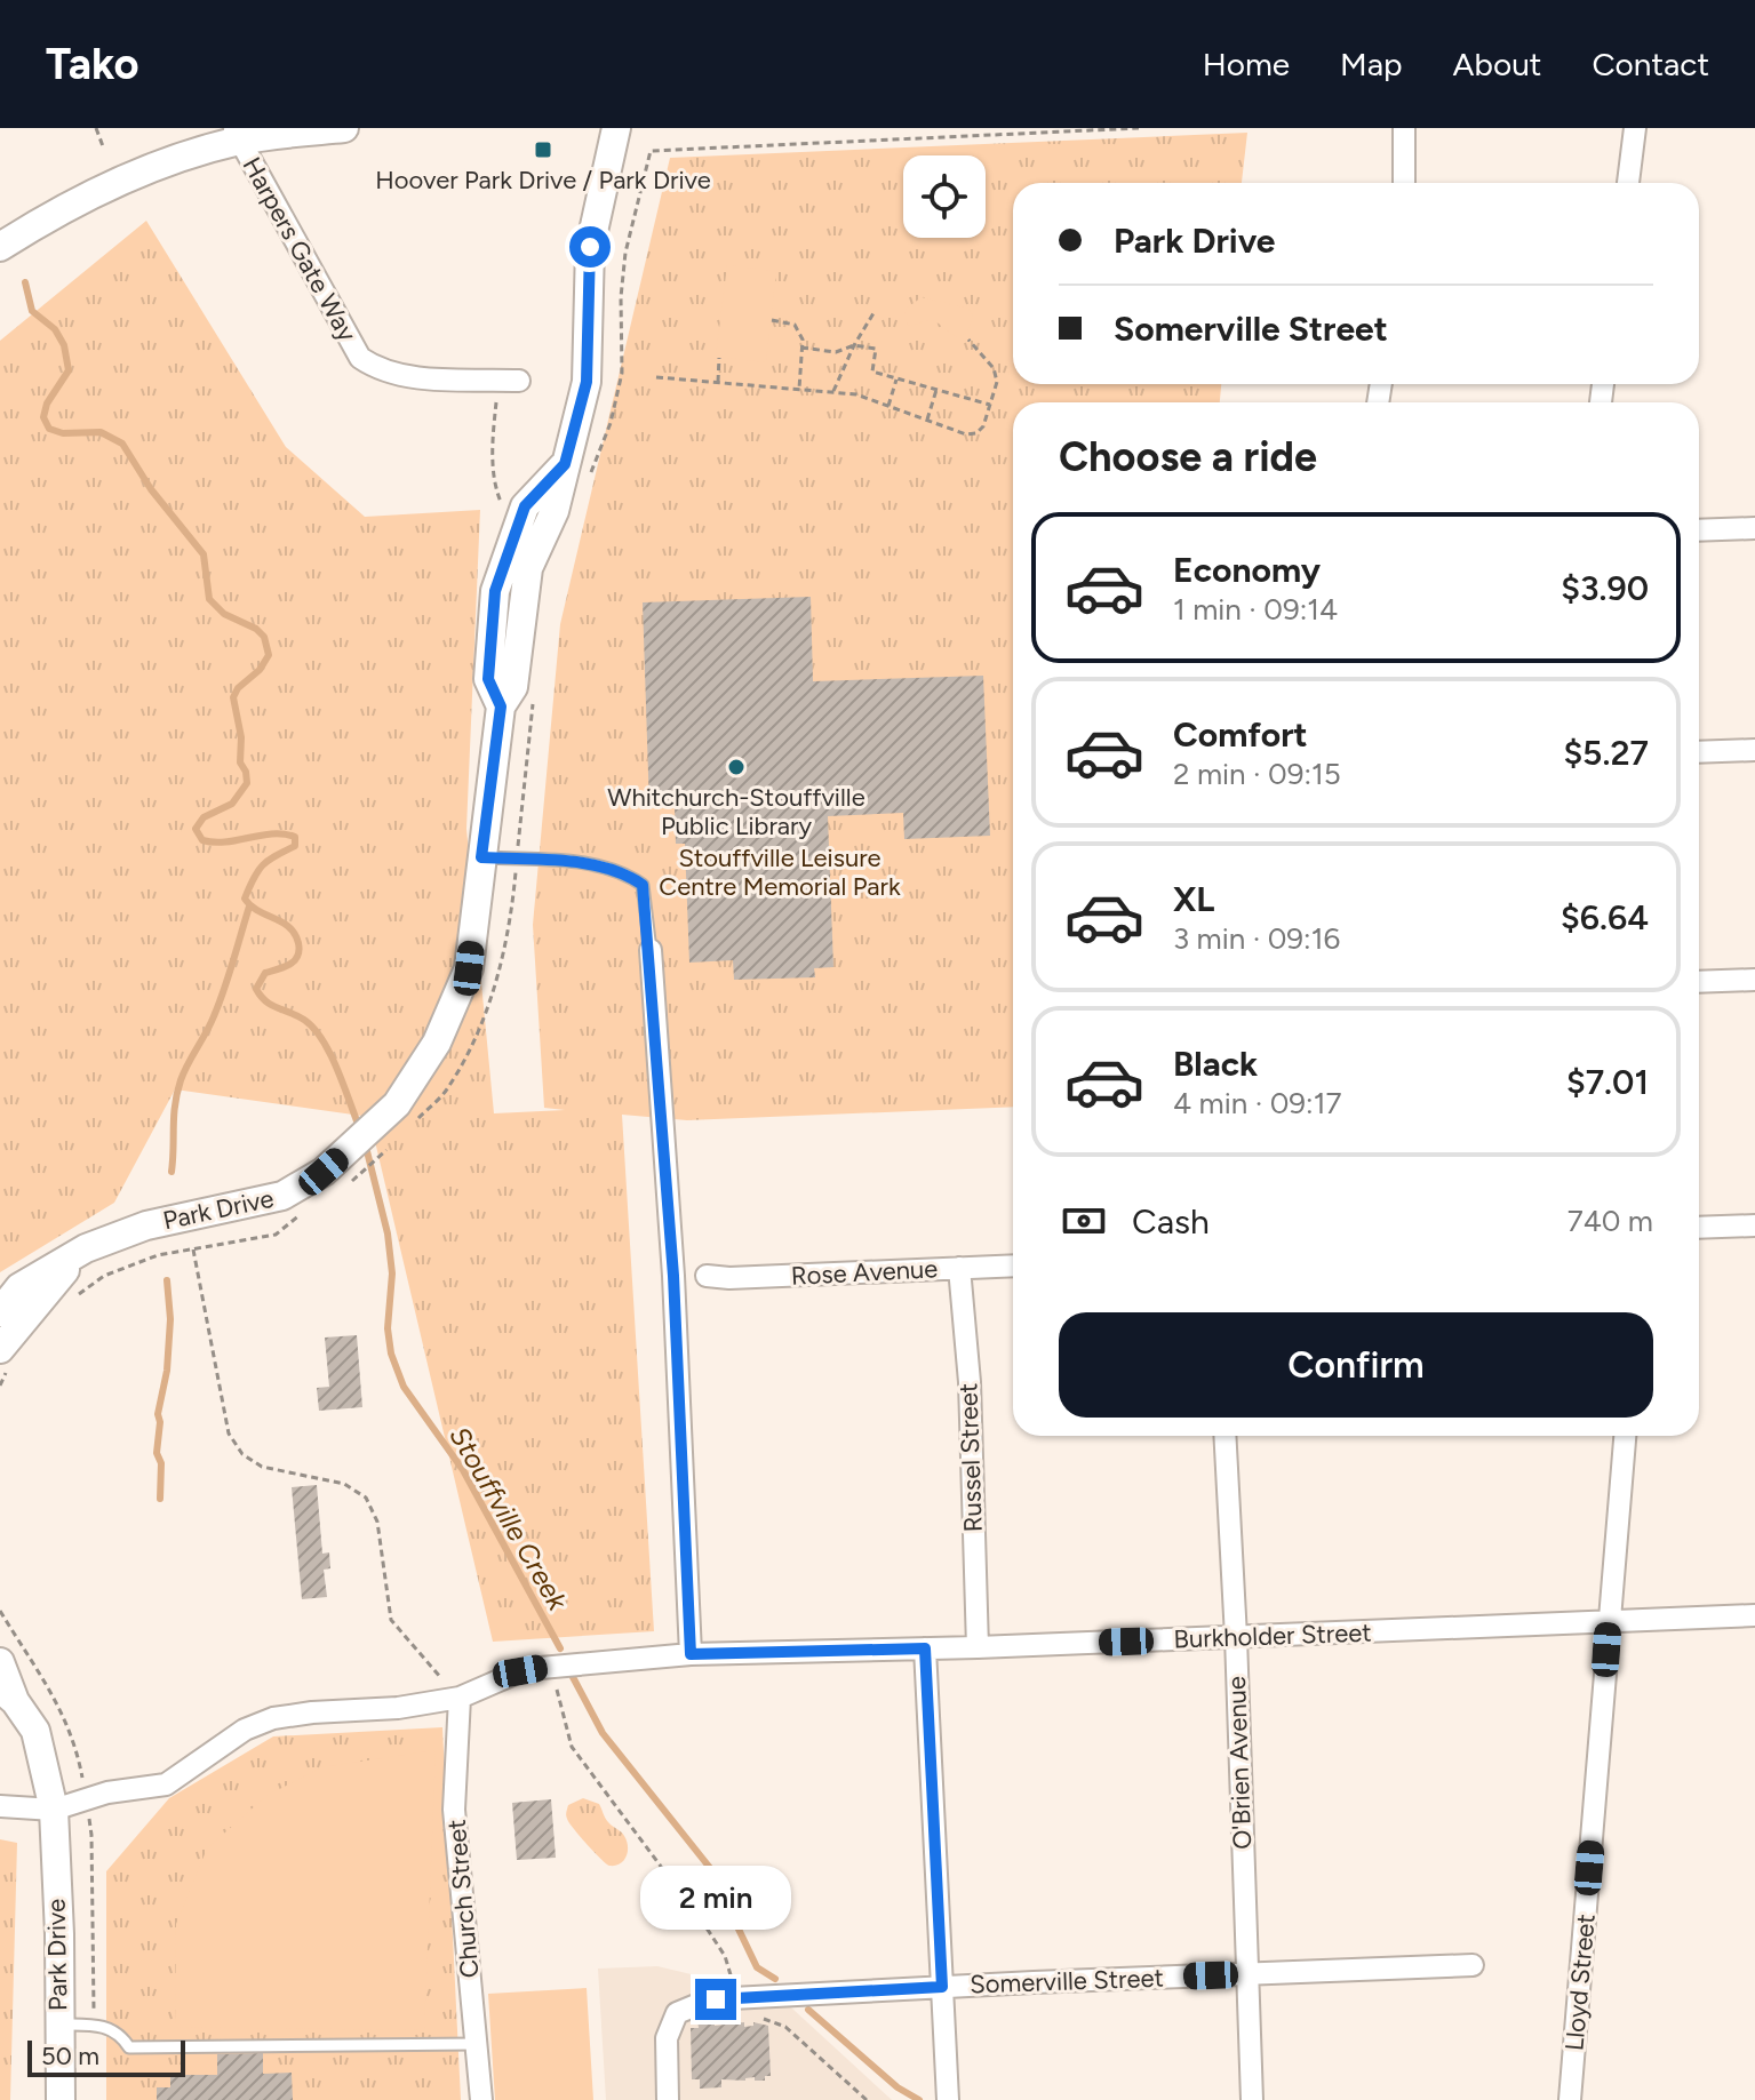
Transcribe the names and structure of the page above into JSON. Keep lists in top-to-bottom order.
{
  "streets": {
    "street": [
      "Harpers Gate Way",
      "Park Drive",
      "Rose Avenue",
      "Russel Street",
      "Burkholder Street",
      "O'Brien Avenue",
      "Church Street",
      "Somerville Street",
      "Lloyd Street"
    ]
  },
  "crossings": [
    ["Park Drive", "Burkholder Street"],
    ["Rose Avenue", "Russel Street"],
    ["Russel Street", "Burkholder Street"],
    ["Burkholder Street", "O'Brien Avenue"],
    ["Burkholder Street", "Church Street"],
    ["Burkholder Street", "Lloyd Street"],
    ["O'Brien Avenue", "Somerville Street"]
  ],
  "water": ["Stouffville Creek"],
  "parks": ["Stouffville Leisure Centre Memorial Park"],
  "places": {
    "transit": ["Hoover Park Drive / Park Drive"],
    "other": ["Whitchurch-Stouffville Public Library"]
  },
  "scale_bar": "50 m",
  "page": {
    "header": "Tako",
    "nav": [
      "Home",
      "Map",
      "About",
      "Contact"
    ],
    "banner": ["Park Drive", "Somerville Street"],
    "heading": "Choose a ride",
    "list": [
      {
        "name": "Economy",
        "note": "1 min · 09:14",
        "value": "$3.90"
      },
      {
        "name": "Comfort",
        "note": "2 min · 09:15",
        "value": "$5.27"
      },
      {
        "name": "XL",
        "note": "3 min · 09:16",
        "value": "$6.64"
      },
      {
        "name": "Black",
        "note": "4 min · 09:17",
        "value": "$7.01"
      }
    ],
    "pay": ["Cash", "740 m"],
    "buttons": "Confirm",
    "bubble": "2 min",
    "scale": "50 m"
  }
}
